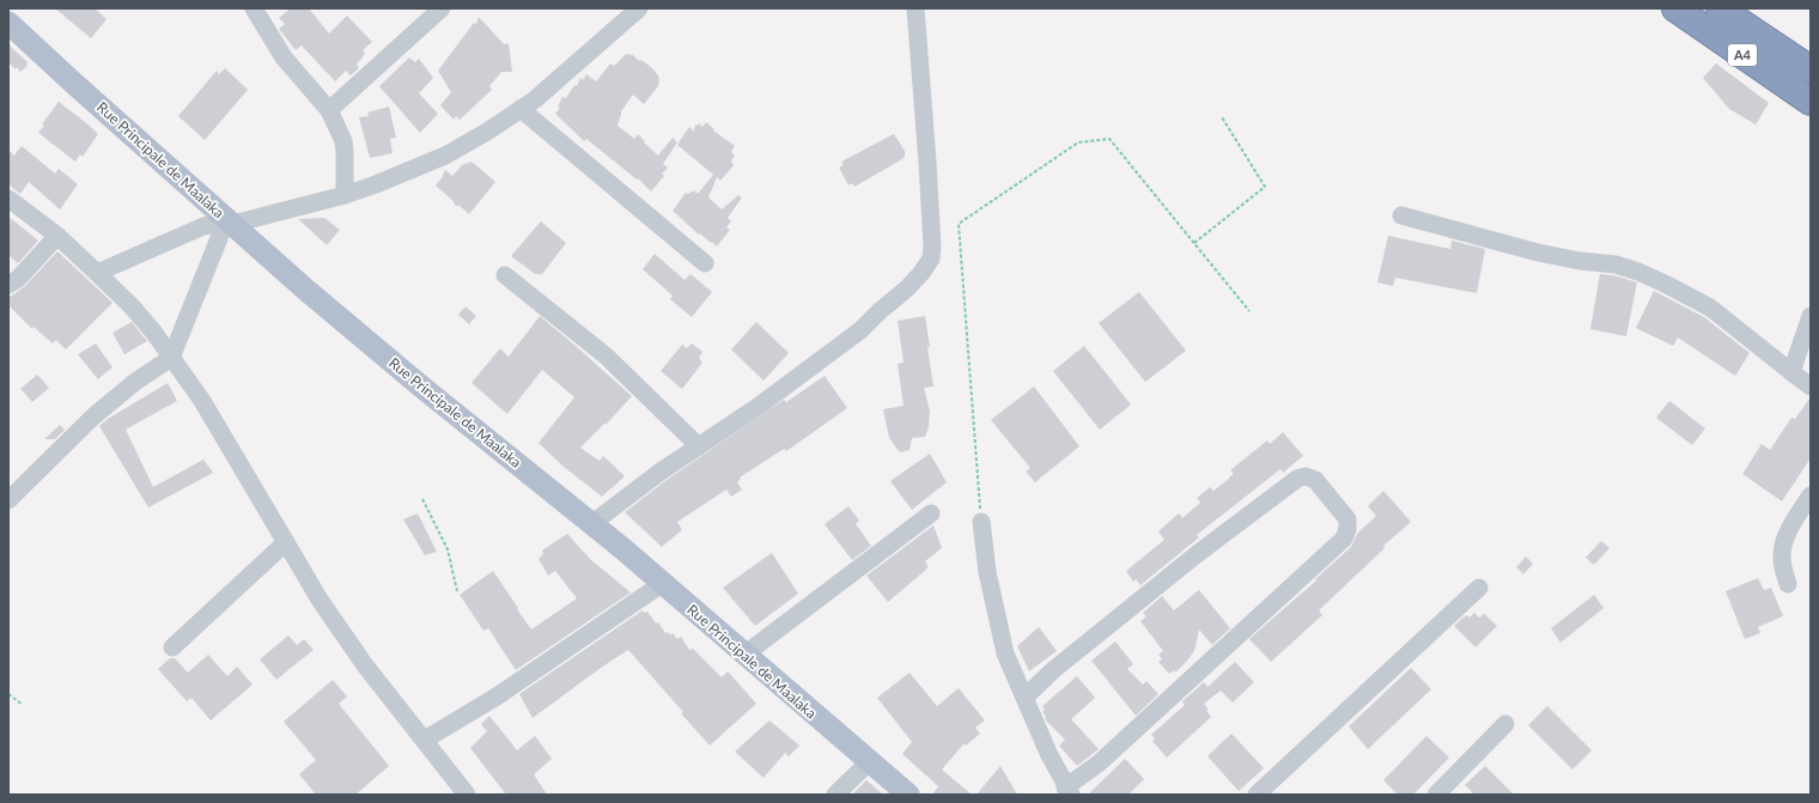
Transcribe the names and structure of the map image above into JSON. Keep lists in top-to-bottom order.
{
  "streets": {
    "highway": ["A4"],
    "main road": ["Rue Principale de Maalaka"]
  }
}
